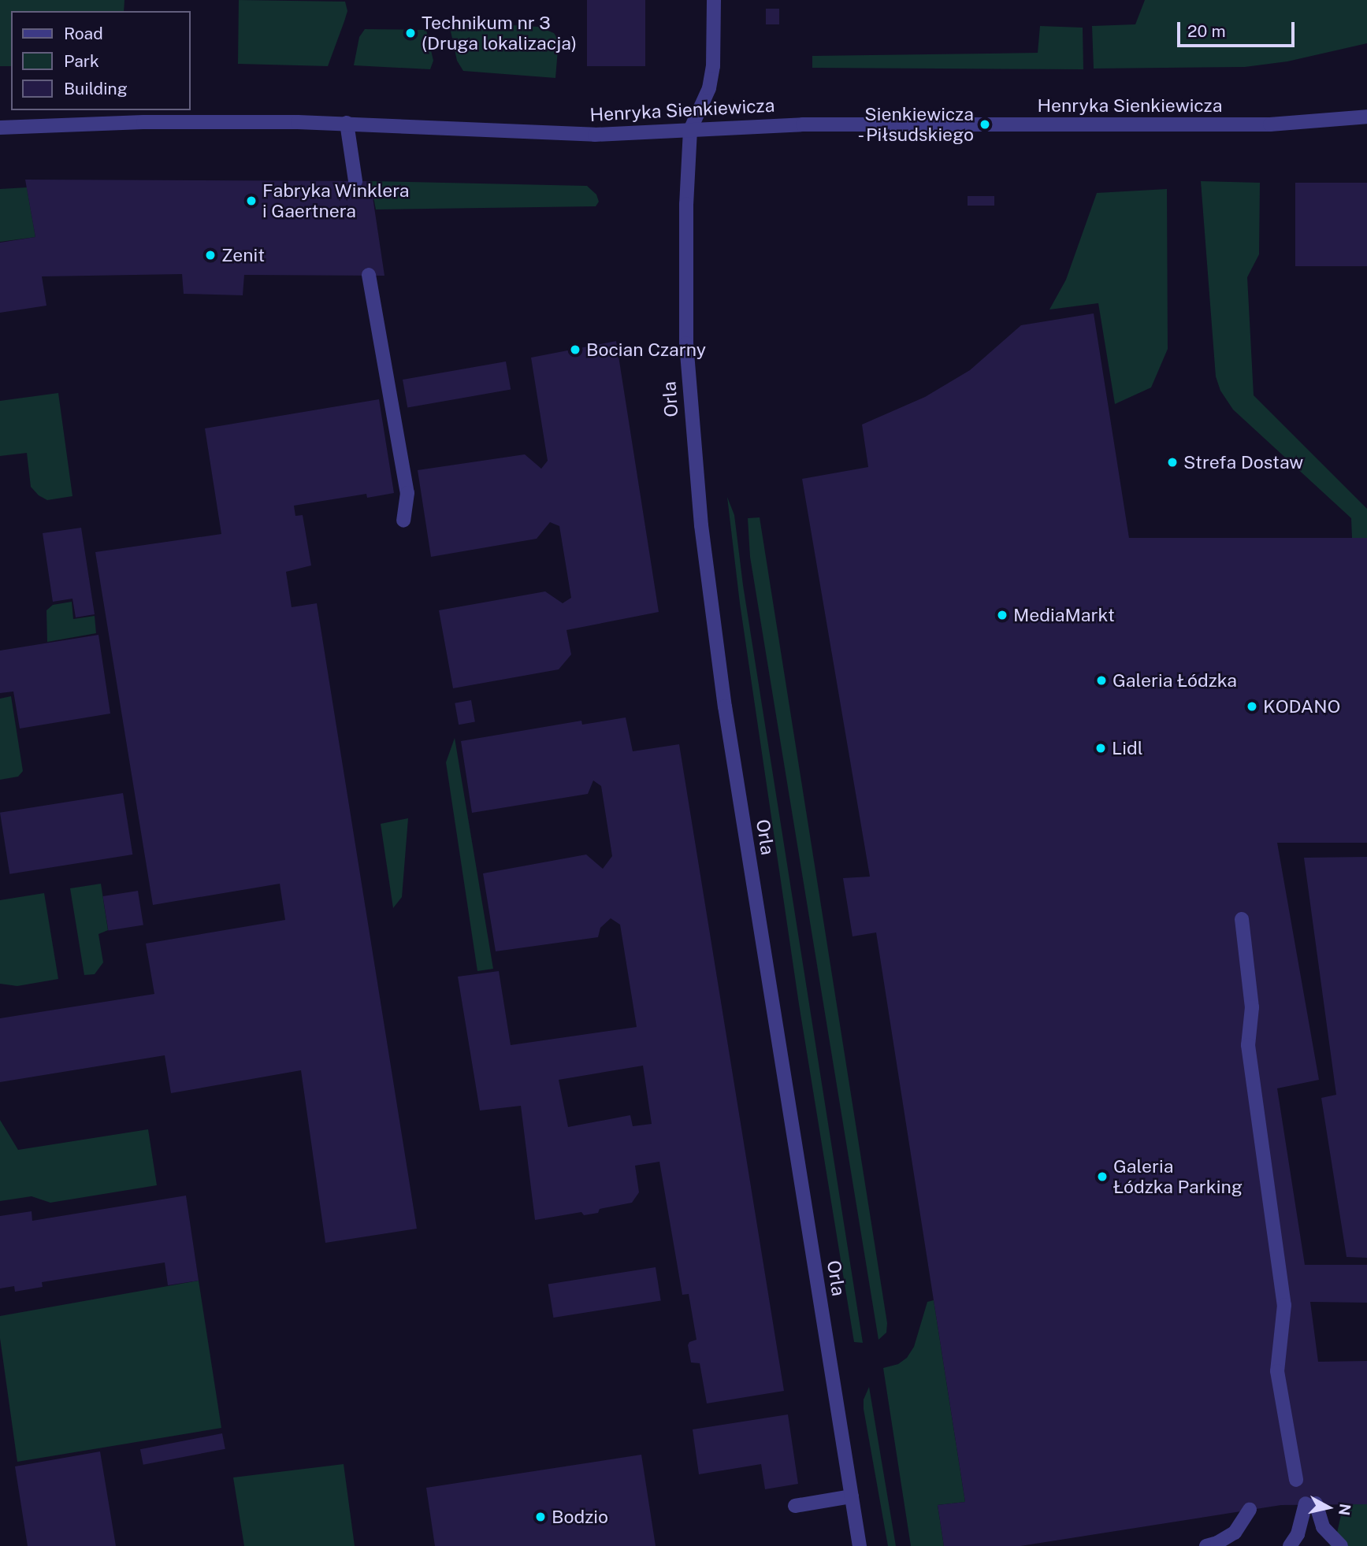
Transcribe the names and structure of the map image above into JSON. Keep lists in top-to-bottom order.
{
  "streets": {
    "street": ["Henryka Sienkiewicza", "Orla"]
  },
  "crossings": [
    ["Henryka Sienkiewicza", "Orla"]
  ],
  "places": [
    "Technikum nr 3 (Druga lokalizacja)",
    "Sienkiewicza - Piłsudskiego",
    "Fabryka Winklera i Gaertnera",
    "Zenit",
    "Bocian Czarny",
    "Strefa Dostaw",
    "MediaMarkt",
    "Galeria Łódzka",
    "KODANO",
    "Lidl",
    "Galeria Łódzka Parking",
    "Bodzio"
  ],
  "legend": ["Road", "Park", "Building"],
  "scale_bar": "20 m",
  "north": "right"
}
